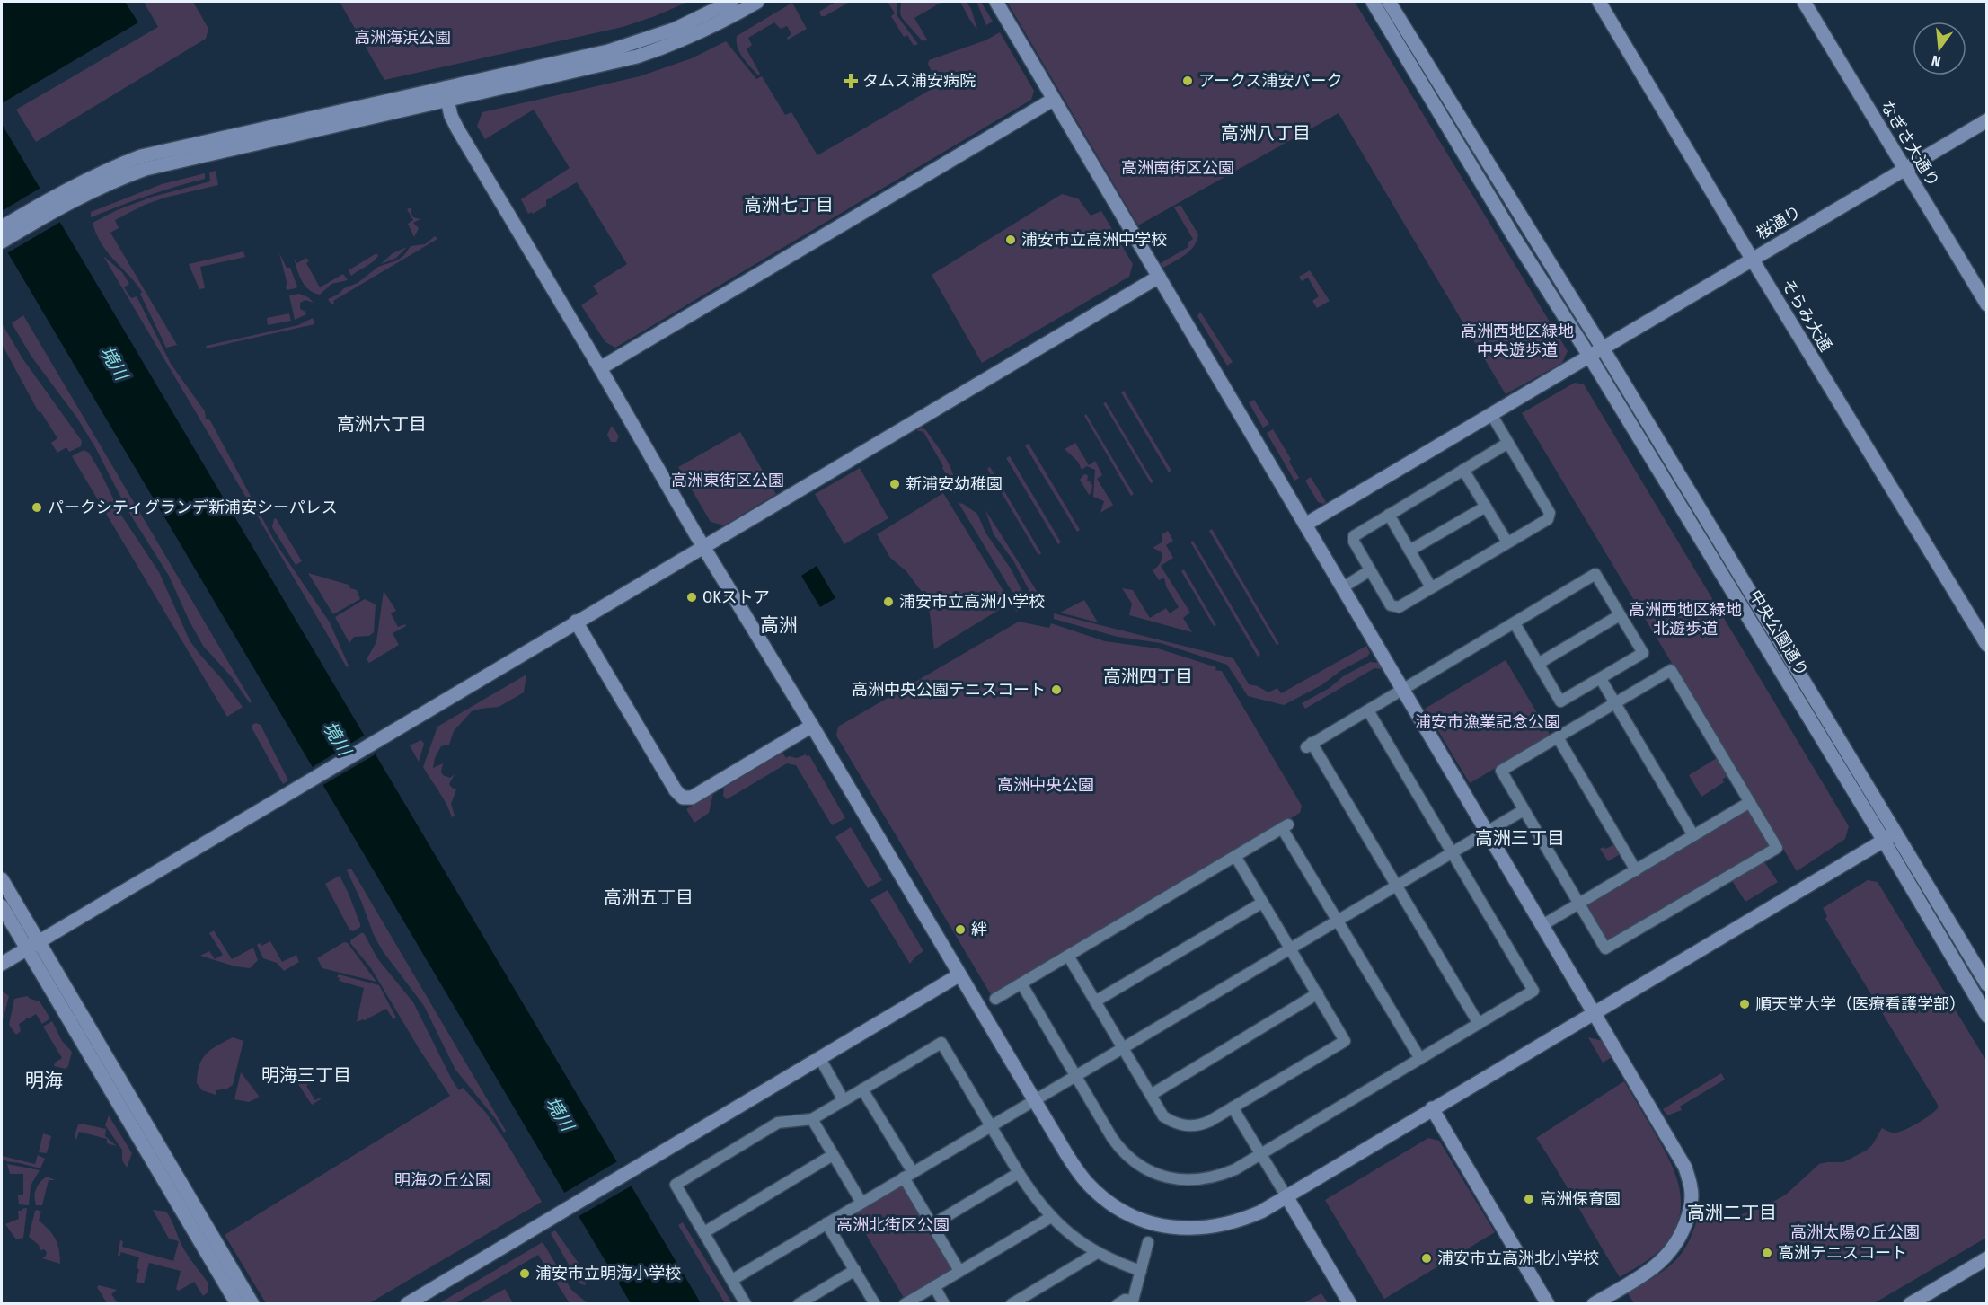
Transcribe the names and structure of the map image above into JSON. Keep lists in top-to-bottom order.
{
  "streets": {
    "street": [
      "なぎさ大通り",
      "桜通り",
      "そらみ大通",
      "中央公園通り"
    ]
  },
  "crossings": [
    ["なぎさ大通り", "桜通り"],
    ["桜通り", "そらみ大通"],
    ["桜通り", "中央公園通り"]
  ],
  "districts": [
    "高洲八丁目",
    "高洲七丁目",
    "高洲六丁目",
    "高洲",
    "高洲四丁目",
    "高洲三丁目",
    "高洲五丁目",
    "明海三丁目",
    "明海",
    "高洲二丁目"
  ],
  "water": ["境川"],
  "parks": [
    "高洲海浜公園",
    "高洲南街区公園",
    "高洲西地区緑地 中央遊歩道",
    "高洲東街区公園",
    "高洲西地区緑地 北遊歩道",
    "浦安市漁業記念公園",
    "高洲中央公園",
    "明海の丘公園",
    "高洲北街区公園",
    "高洲太陽の丘公園"
  ],
  "places": {
    "health": ["タムス浦安病院"],
    "other": [
      "アークス浦安パーク",
      "浦安市立高洲中学校",
      "新浦安幼稚園",
      "パークシティグランデ新浦安シーパレス",
      "OKストア",
      "浦安市立高洲小学校",
      "高洲中央公園テニスコート",
      "絆",
      "順天堂大学（医療看護学部）",
      "高洲保育園",
      "高洲テニスコート",
      "浦安市立高洲北小学校",
      "浦安市立明海小学校"
    ]
  },
  "north": "bottom"
}
